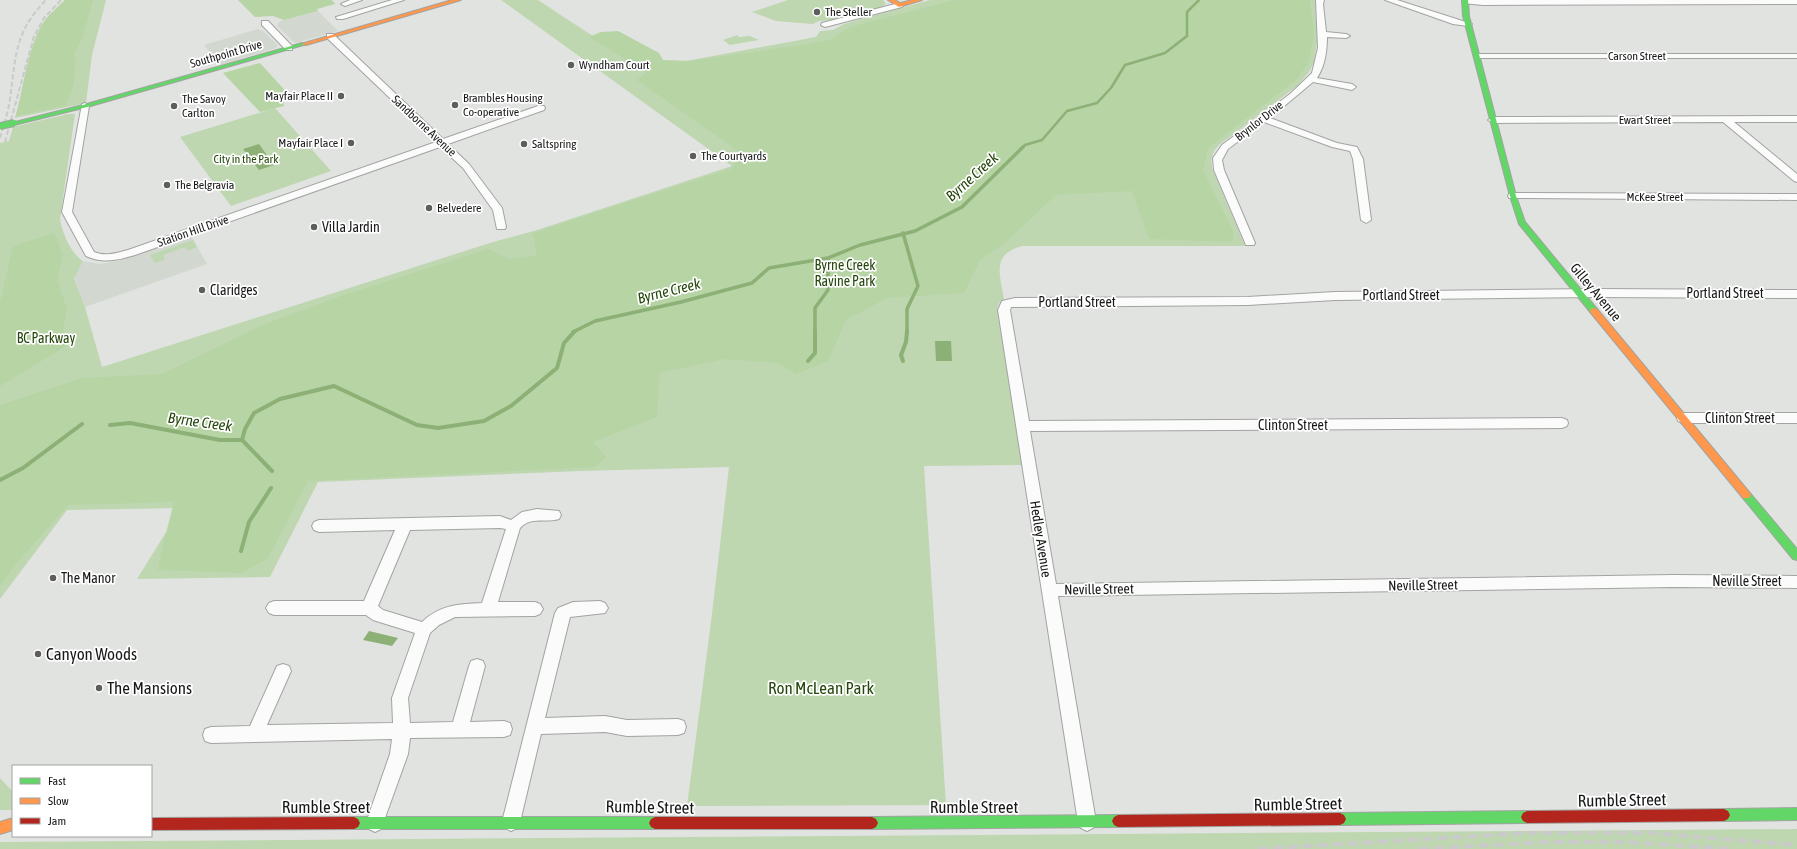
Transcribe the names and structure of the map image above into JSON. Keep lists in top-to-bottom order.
{
  "streets": {
    "street": [
      "Southpoint Drive",
      "Carson Street",
      "Ewart Street",
      "Brynlor Drive",
      "Sandborne Avenue",
      "McKee Street",
      "Station Hill Drive",
      "Gilley Avenue",
      "Portland Street",
      "Clinton Street",
      "Hedley Avenue",
      "Neville Street",
      "Rumble Street"
    ]
  },
  "crossings": [
    ["Southpoint Drive", "Sandborne Avenue"],
    ["Southpoint Drive", "Station Hill Drive"],
    ["Carson Street", "Gilley Avenue"],
    ["Ewart Street", "Gilley Avenue"],
    ["Sandborne Avenue", "Station Hill Drive"],
    ["McKee Street", "Gilley Avenue"],
    ["Gilley Avenue", "Portland Street"],
    ["Gilley Avenue", "Clinton Street"],
    ["Portland Street", "Hedley Avenue"],
    ["Clinton Street", "Hedley Avenue"],
    ["Hedley Avenue", "Neville Street"],
    ["Hedley Avenue", "Rumble Street"]
  ],
  "water": ["Byrne Creek"],
  "parks": [
    "City in the Park",
    "Byrne Creek Ravine Park",
    "BC Parkway",
    "Ron McLean Park"
  ],
  "places": [
    "The Steller",
    "Wyndham Court",
    "Mayfair Place II",
    "Brambles Housing Co-operative",
    "The Savoy Carlton",
    "Mayfair Place I",
    "Saltspring",
    "The Courtyards",
    "The Belgravia",
    "Belvedere",
    "Villa Jardin",
    "Claridges",
    "The Manor",
    "Canyon Woods",
    "The Mansions"
  ],
  "legend": ["Fast", "Slow", "Jam"]
}
